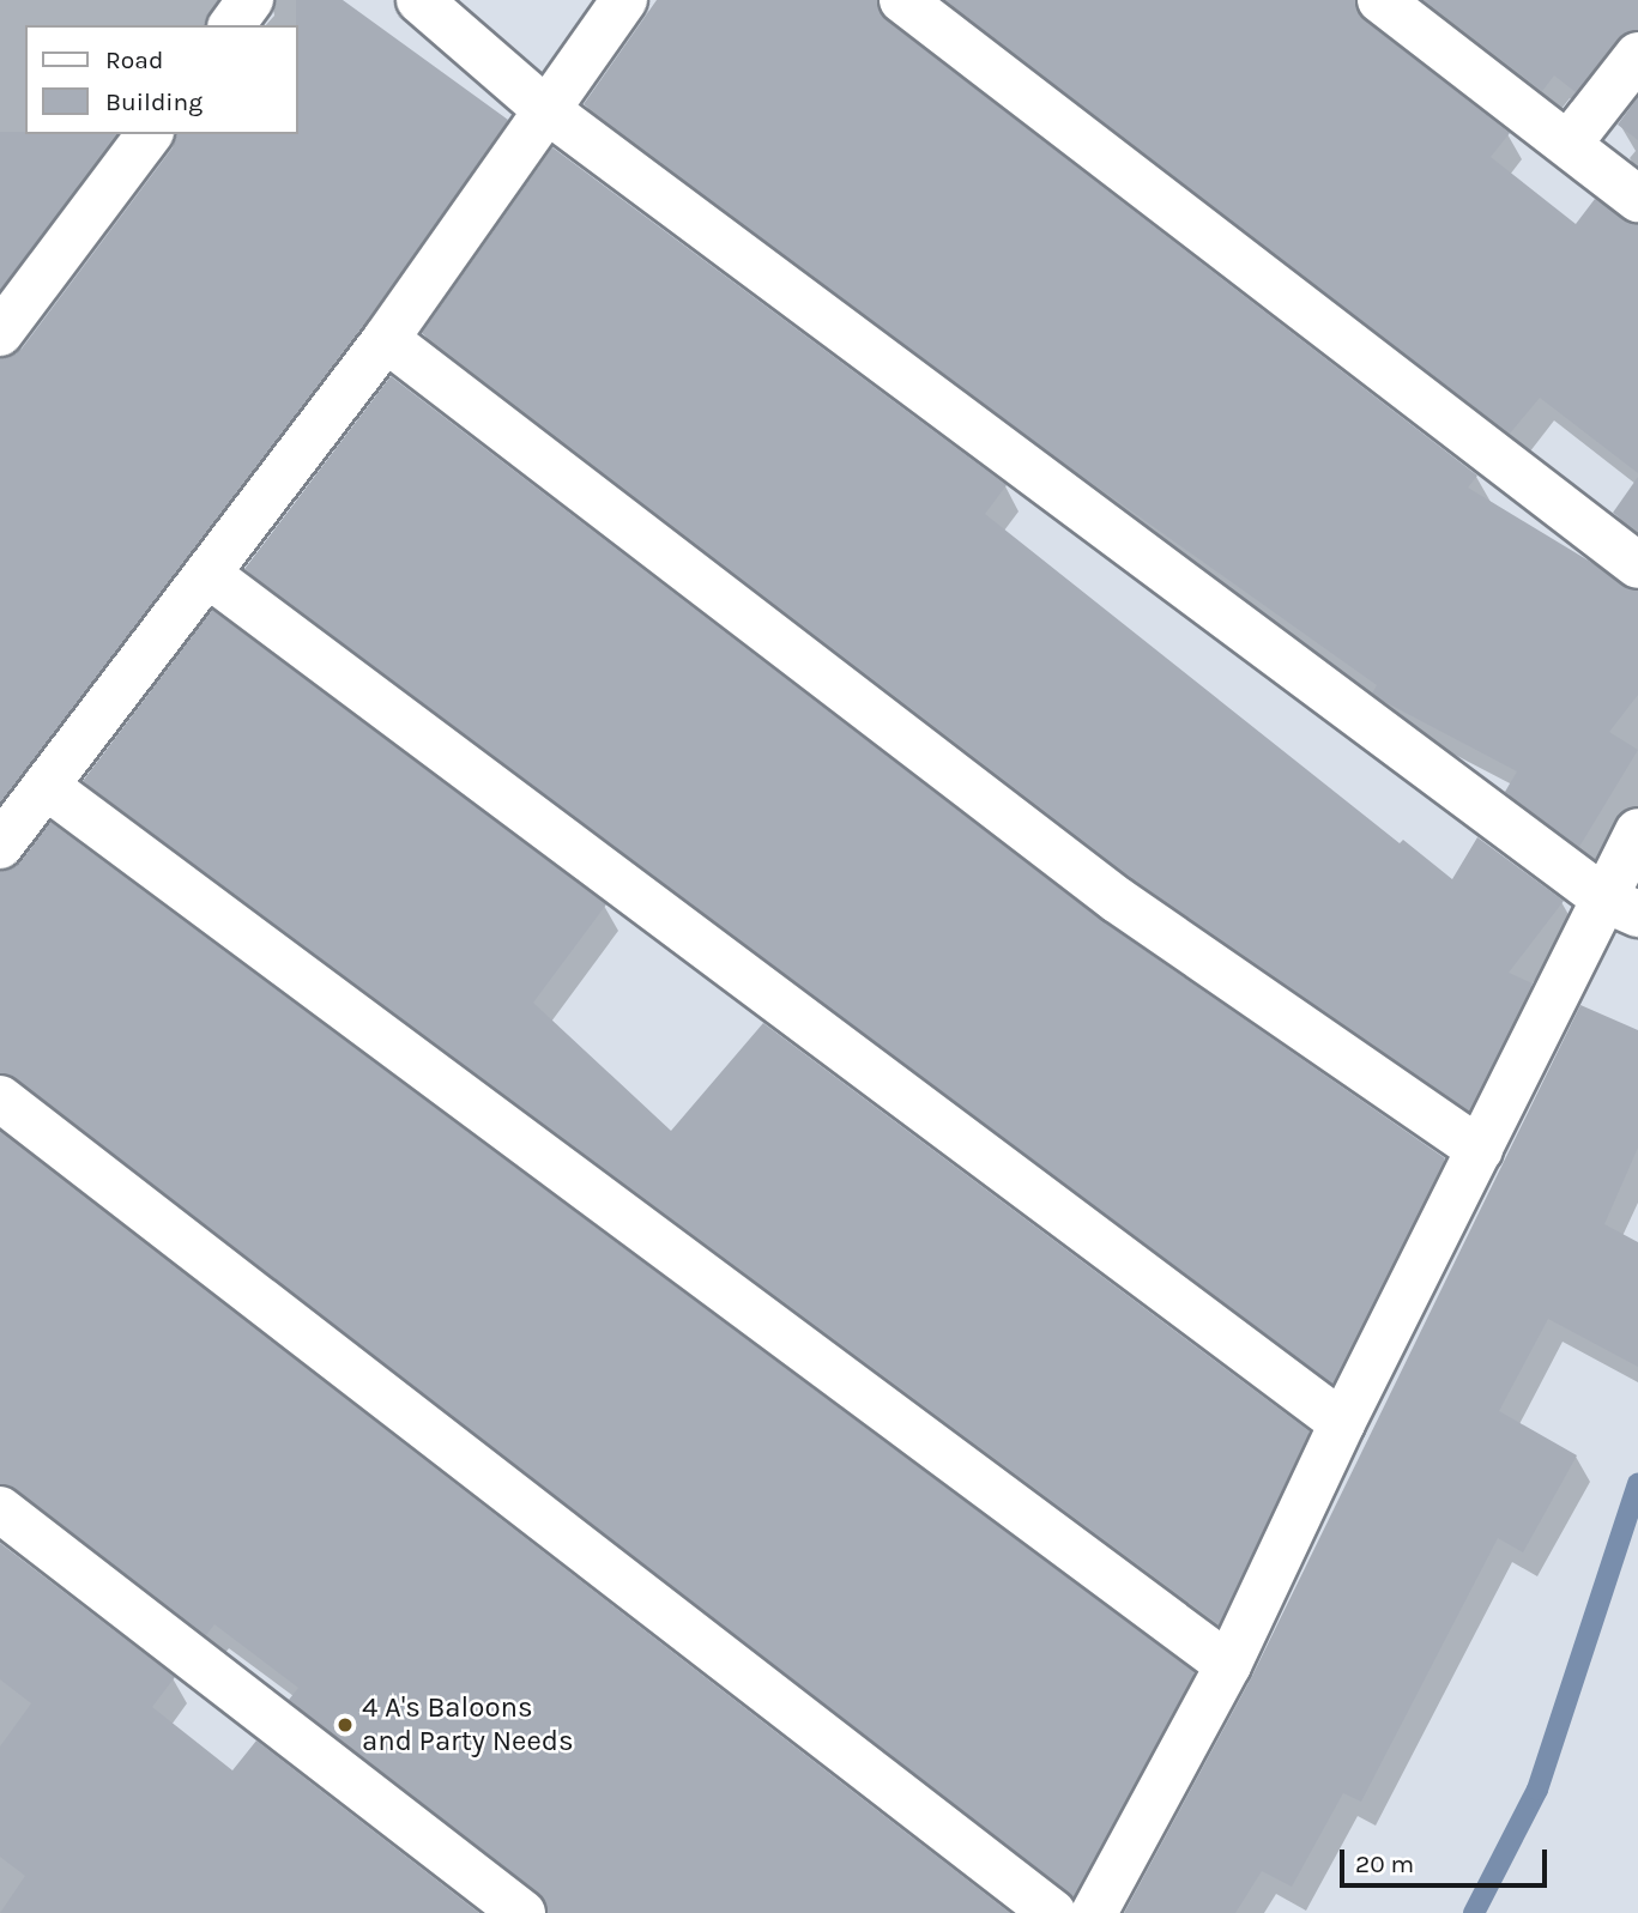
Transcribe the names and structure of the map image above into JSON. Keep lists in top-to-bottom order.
{
  "places": ["4 A's Baloons and Party Needs"],
  "legend": ["Road", "Building"],
  "scale_bar": "20 m"
}
